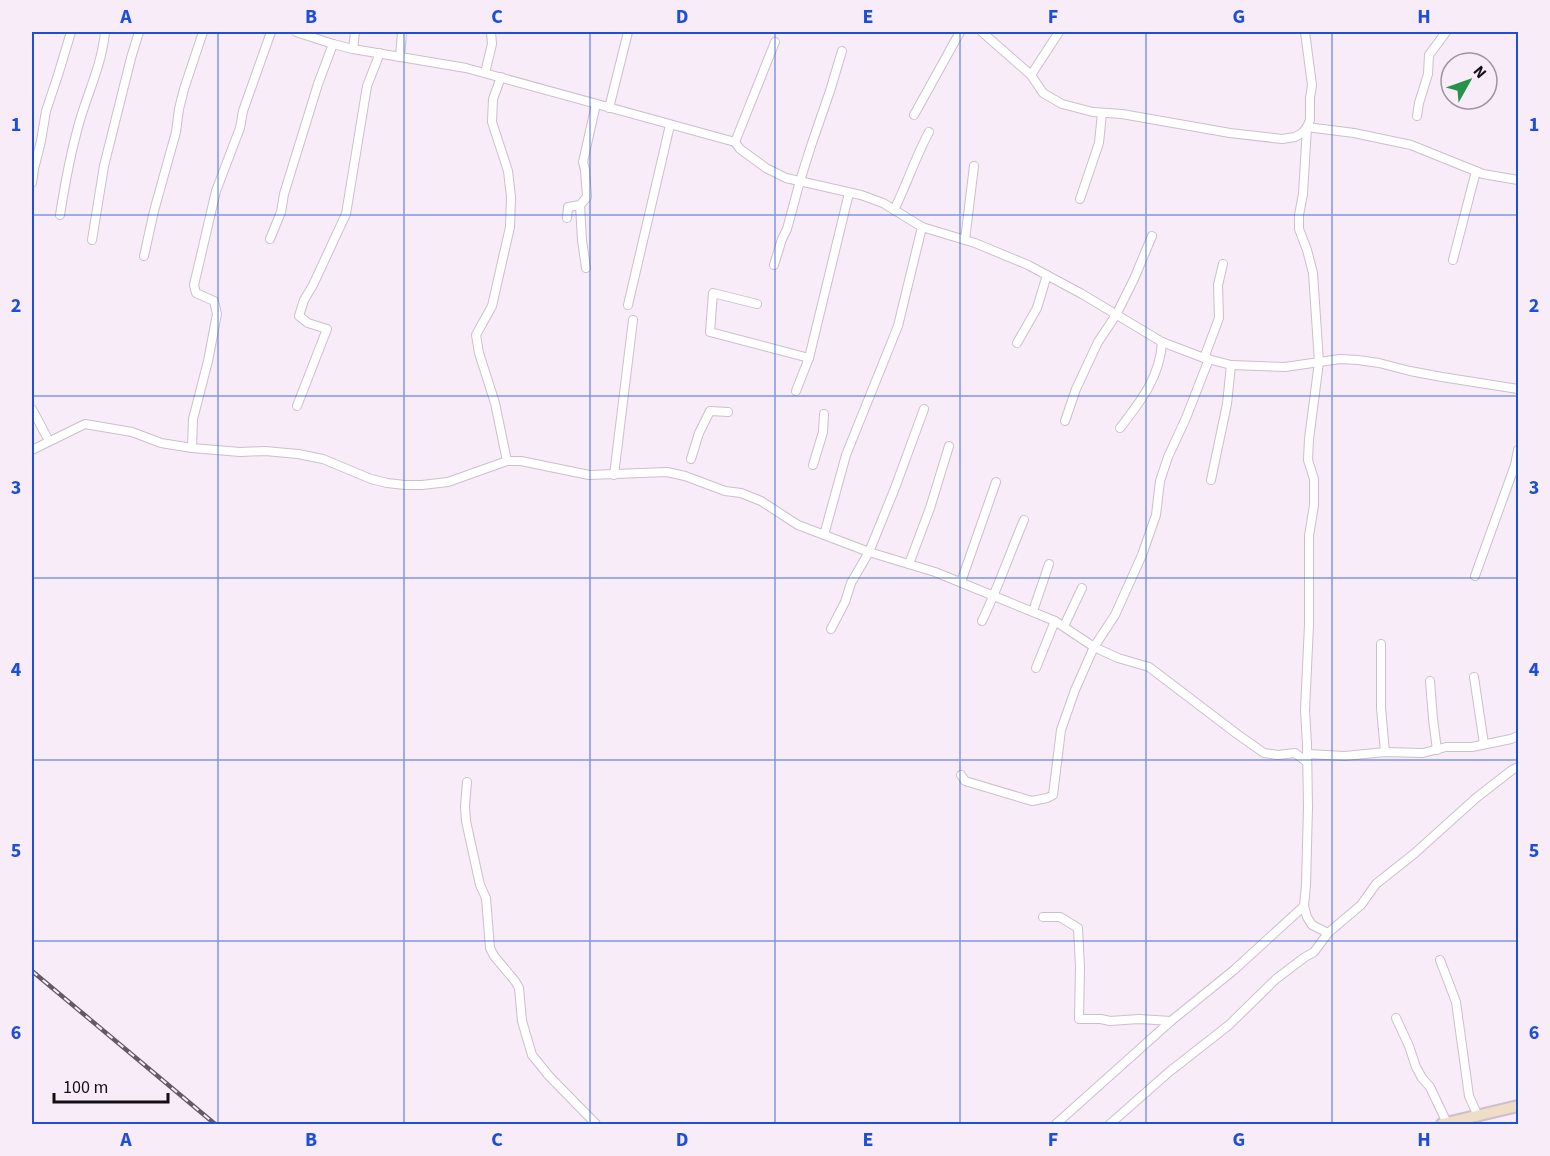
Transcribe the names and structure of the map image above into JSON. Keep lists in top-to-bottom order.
{
  "scale_bar": "100 m",
  "north": "top right",
  "grid": {
    "columns": [
      "A",
      "B",
      "C",
      "D",
      "E",
      "F",
      "G",
      "H"
    ],
    "rows": [
      "1",
      "2",
      "3",
      "4",
      "5",
      "6"
    ]
  }
}
